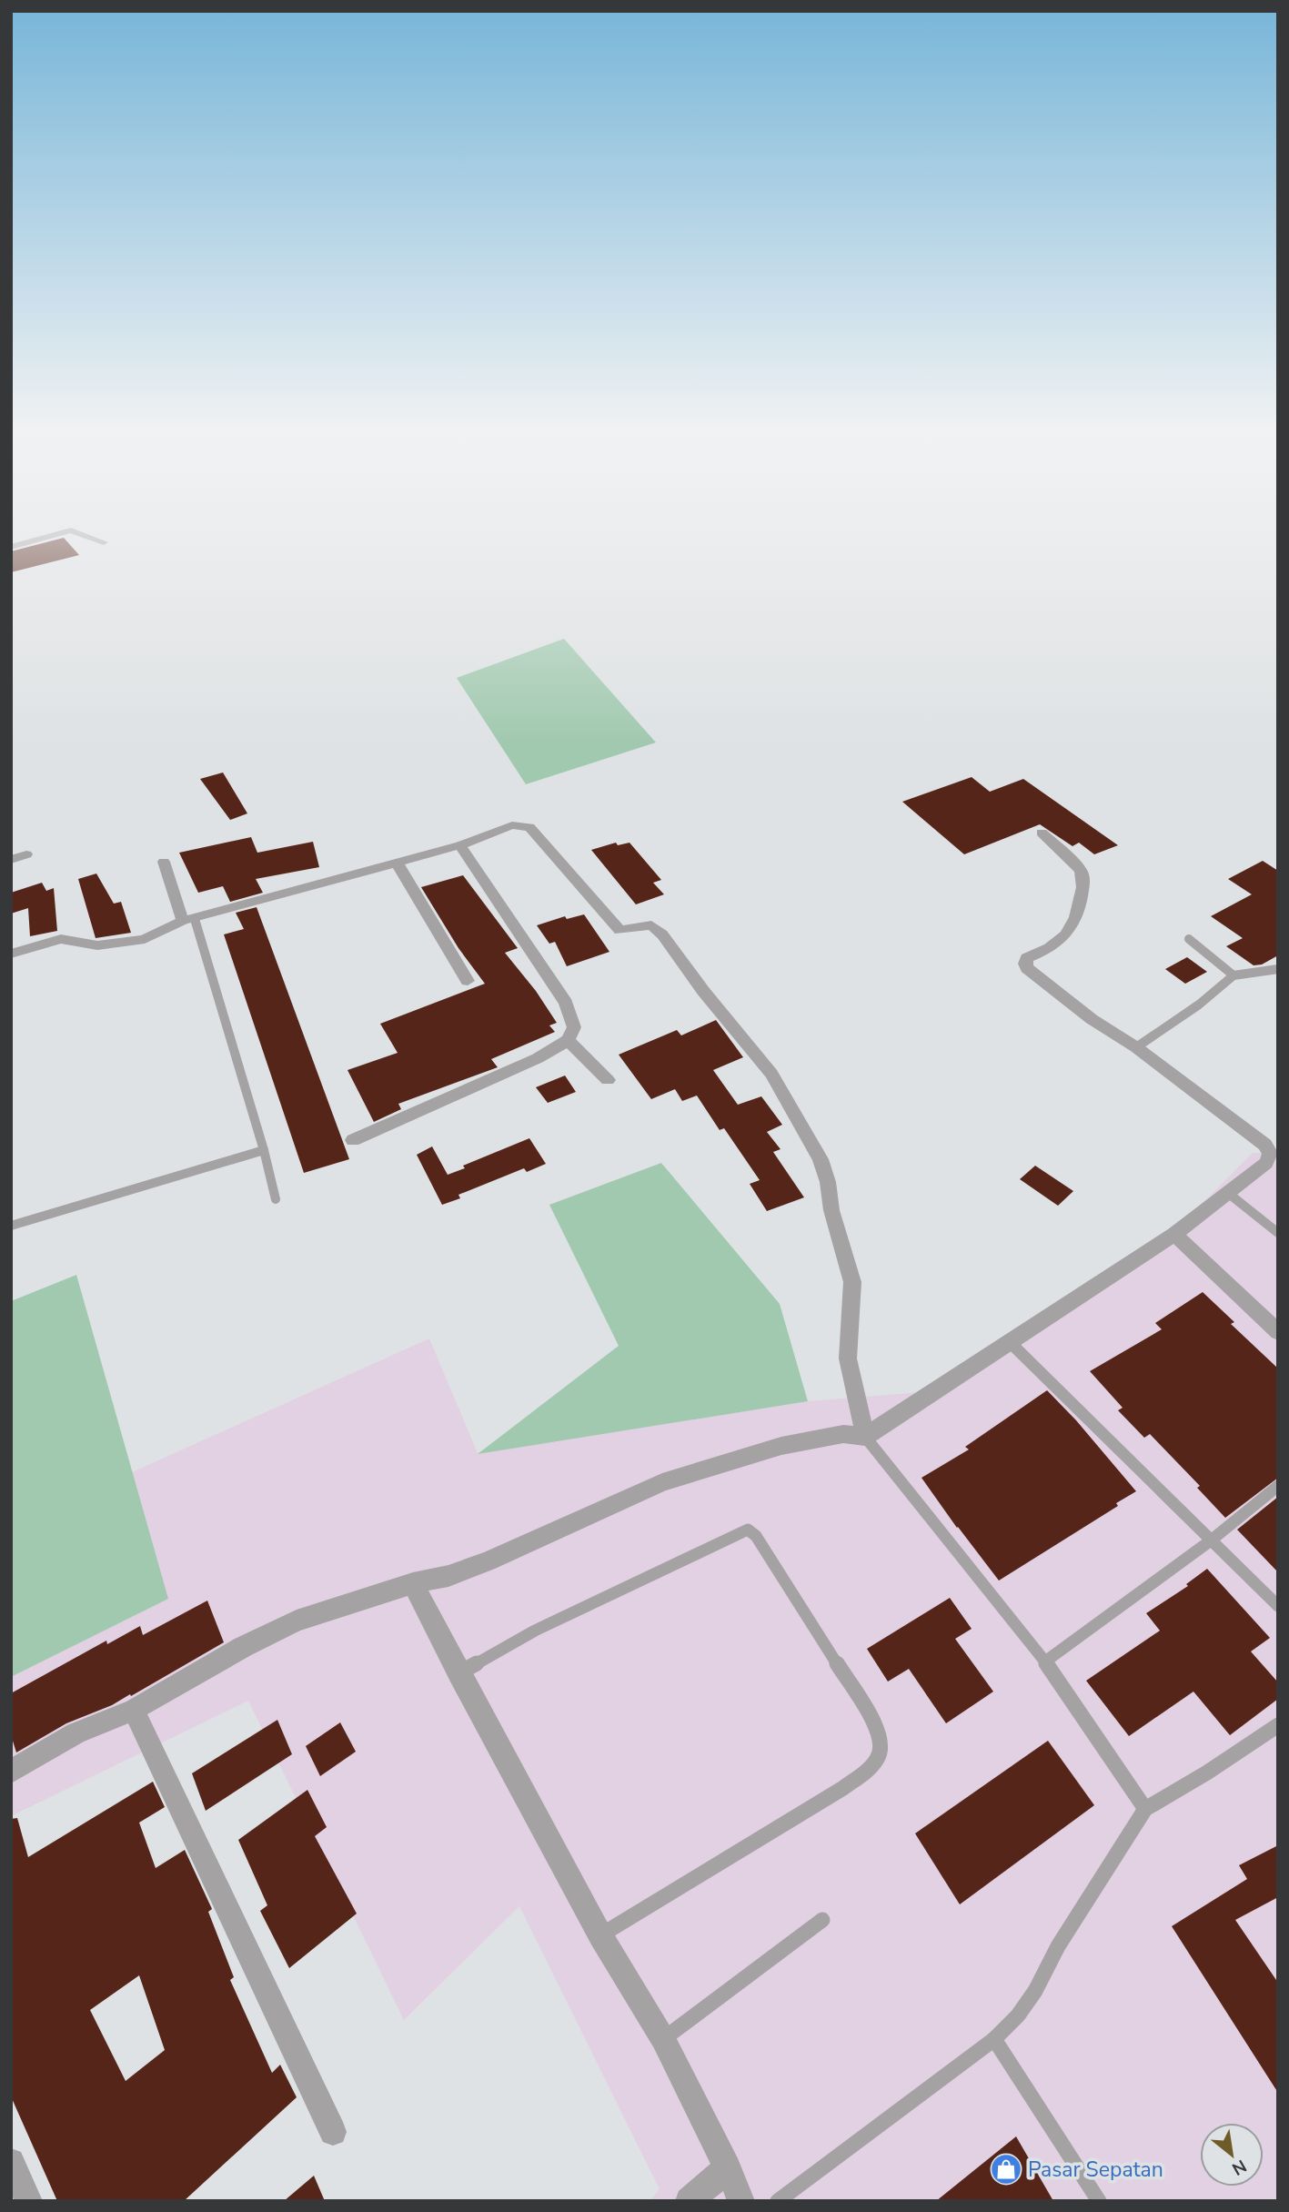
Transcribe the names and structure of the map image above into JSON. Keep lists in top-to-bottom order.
{
  "places": {
    "shop": ["Pasar Sepatan"]
  },
  "north": "bottom right"
}
